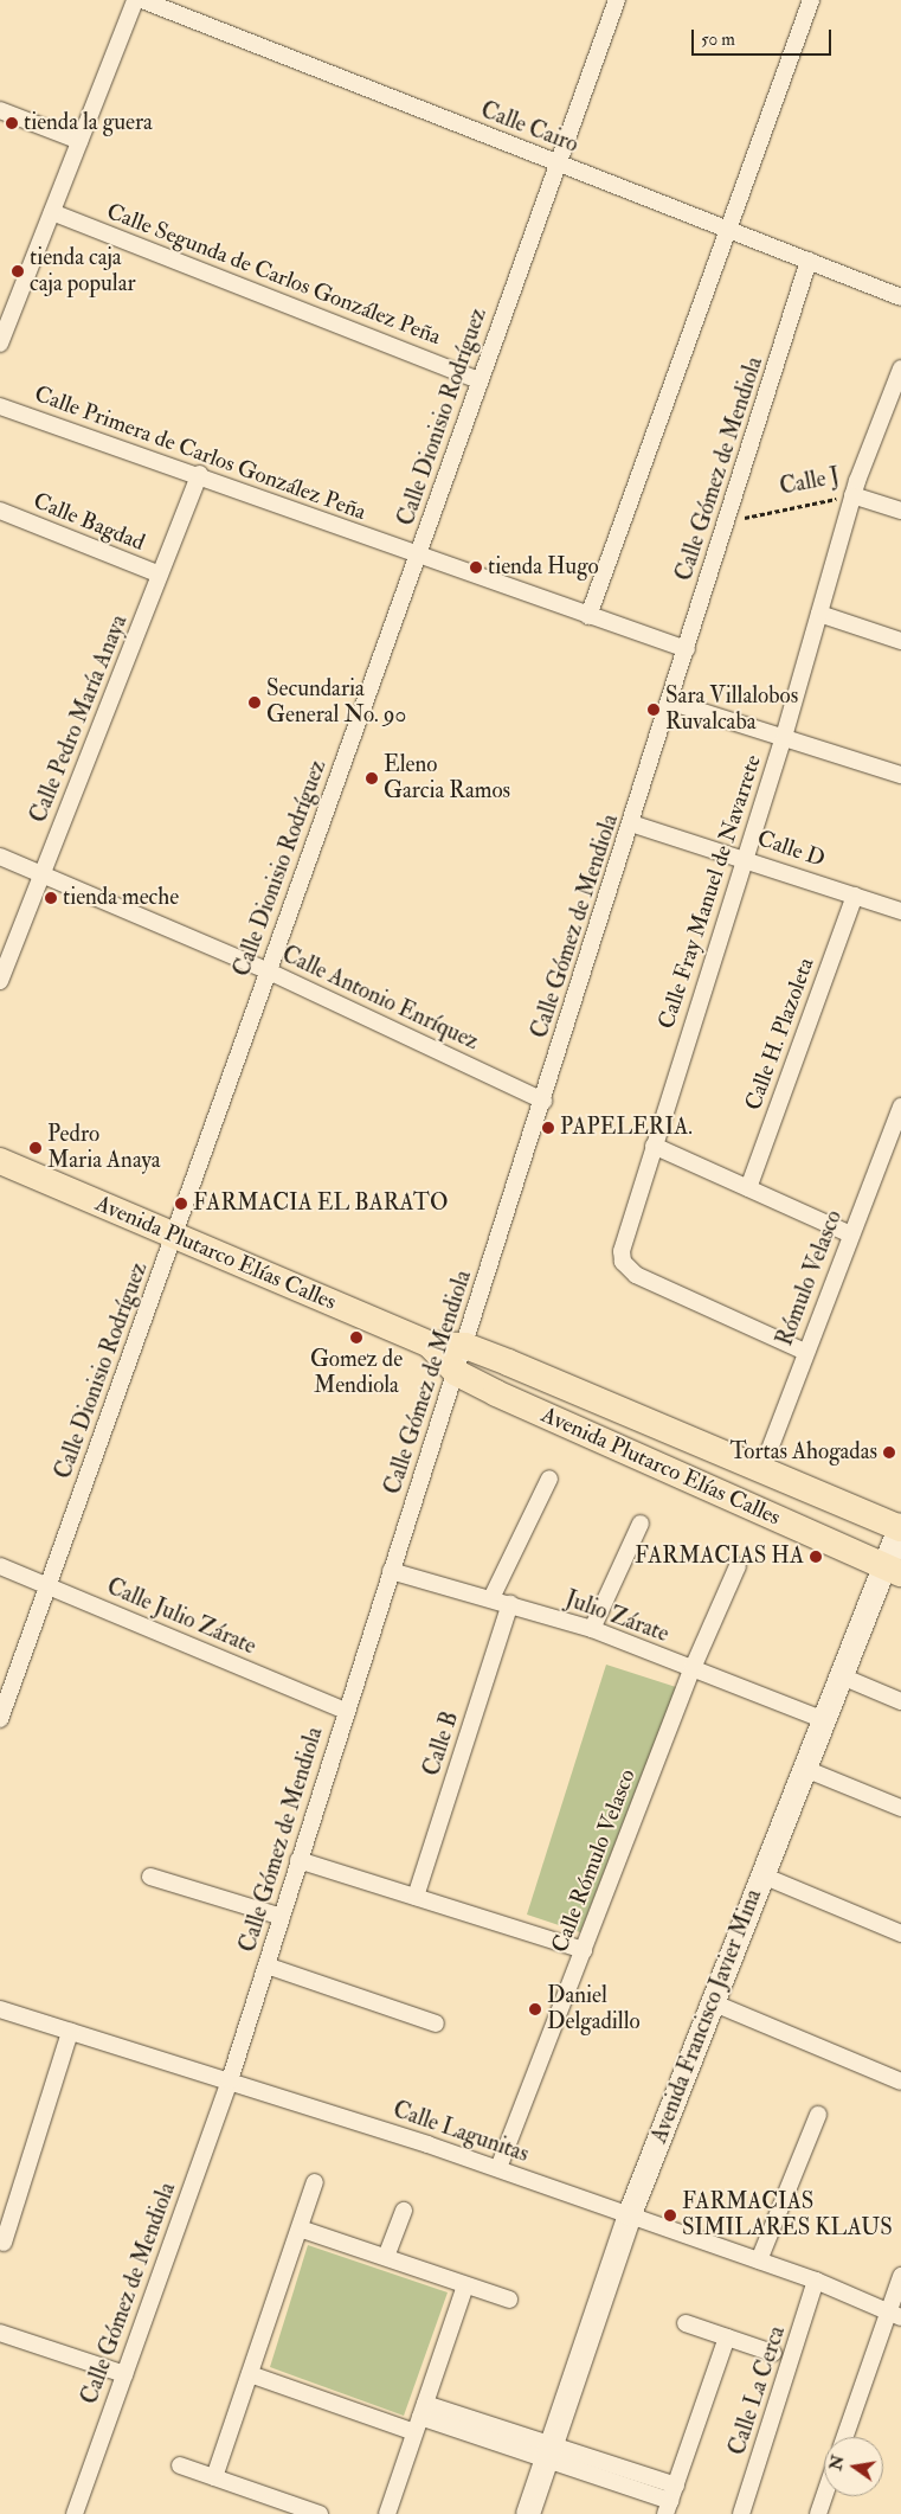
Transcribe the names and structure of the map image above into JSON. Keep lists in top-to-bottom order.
{
  "streets": {
    "main road": ["Avenida Plutarco Elías Calles", "Avenida Francisco Javier Mina"],
    "street": [
      "Calle Cairo",
      "Calle Segunda de Carlos González Peña",
      "Calle Dionisio Rodríguez",
      "Calle Primera de Carlos González Peña",
      "Calle Gómez de Mendiola",
      "Calle J",
      "Calle Bagdad",
      "Calle Pedro María Anaya",
      "Calle D",
      "Calle Fray Manuel de Navarrete",
      "Calle Antonio Enríquez",
      "Calle H. Plazoleta",
      "Rómulo Velasco",
      "Calle Julio Zárate",
      "Julio Zárate",
      "Calle B",
      "Calle Rómulo Velasco",
      "Calle Lagunitas",
      "Calle La Cerca"
    ]
  },
  "crossings": [
    ["Calle Cairo", "Calle Dionisio Rodríguez"],
    ["Calle Cairo", "Calle Gómez de Mendiola"],
    ["Calle Segunda de Carlos González Peña", "Calle Dionisio Rodríguez"],
    ["Calle Dionisio Rodríguez", "Calle Primera de Carlos González Peña"],
    ["Calle Dionisio Rodríguez", "Calle Antonio Enríquez"],
    ["Calle Dionisio Rodríguez", "Avenida Plutarco Elías Calles"],
    ["Calle Dionisio Rodríguez", "Calle Julio Zárate"],
    ["Calle Primera de Carlos González Peña", "Calle Gómez de Mendiola"],
    ["Calle Primera de Carlos González Peña", "Calle Pedro María Anaya"],
    ["Calle Gómez de Mendiola", "Calle J"],
    ["Calle Gómez de Mendiola", "Calle D"],
    ["Calle Gómez de Mendiola", "Calle Antonio Enríquez"],
    ["Calle Gómez de Mendiola", "Avenida Plutarco Elías Calles"],
    ["Calle Gómez de Mendiola", "Calle Julio Zárate"],
    ["Calle Gómez de Mendiola", "Julio Zárate"],
    ["Calle Gómez de Mendiola", "Calle Lagunitas"],
    ["Calle J", "Calle Fray Manuel de Navarrete"],
    ["Calle Bagdad", "Calle Pedro María Anaya"],
    ["Calle Pedro María Anaya", "Calle Antonio Enríquez"],
    ["Calle D", "Calle Fray Manuel de Navarrete"],
    ["Calle D", "Calle H. Plazoleta"],
    ["Calle Fray Manuel de Navarrete", "Rómulo Velasco"],
    ["Avenida Plutarco Elías Calles", "Rómulo Velasco"],
    ["Avenida Plutarco Elías Calles", "Avenida Francisco Javier Mina"],
    ["Julio Zárate", "Calle B"],
    ["Julio Zárate", "Calle Rómulo Velasco"],
    ["Julio Zárate", "Avenida Francisco Javier Mina"],
    ["Calle Rómulo Velasco", "Calle Lagunitas"],
    ["Avenida Francisco Javier Mina", "Calle Lagunitas"],
    ["Calle Lagunitas", "Calle La Cerca"]
  ],
  "places": [
    "tienda la guera",
    "tienda caja caja popular",
    "tienda Hugo",
    "Secundaria General No. 90",
    "Sara Villalobos Ruvalcaba",
    "Eleno Garcia Ramos",
    "tienda meche",
    "PAPELERIA.",
    "Pedro Maria Anaya",
    "FARMACIA EL BARATO",
    "Gomez de Mendiola",
    "Tortas Ahogadas",
    "FARMACIAS HA",
    "Daniel Delgadillo",
    "FARMACIAS SIMILARES KLAUS"
  ],
  "scale_bar": "50 m",
  "north": "left"
}
